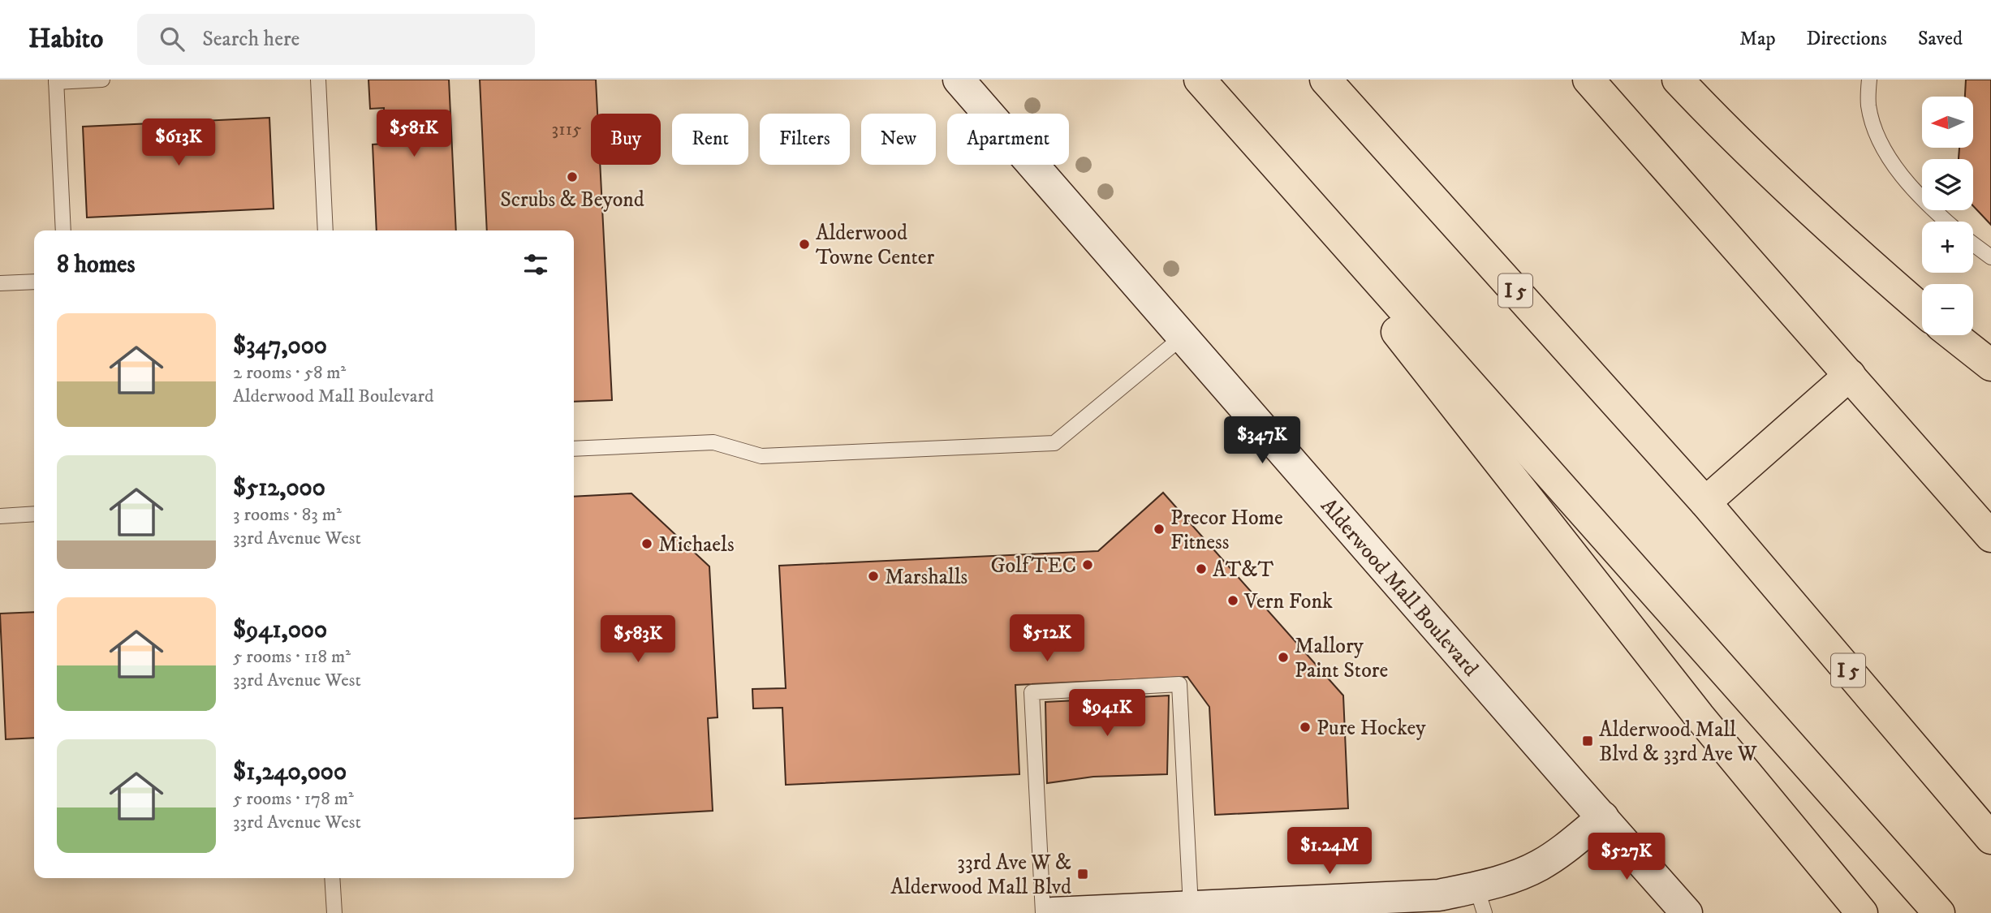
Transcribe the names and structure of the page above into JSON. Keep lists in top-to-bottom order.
{
  "streets": {
    "highway": ["I 5"],
    "main road": ["Alderwood Mall Boulevard"]
  },
  "places": {
    "other": [
      "Scrubs & Beyond",
      "Alderwood Towne Center",
      "Precor Home Fitness",
      "Michaels",
      "GolfTEC",
      "AT&T",
      "Marshalls",
      "Vern Fonk",
      "Mallory Paint Store",
      "Pure Hockey"
    ],
    "transit": ["Alderwood Mall Blvd & 33rd Ave W", "33rd Ave W & Alderwood Mall Blvd"]
  },
  "house_numbers": ["3115"],
  "north": "left",
  "page": {
    "header": "Habito",
    "search": "Search here",
    "nav": ["Map", "Directions", "Saved"],
    "map_buttons": ["+", "−"],
    "price": [
      "$581K",
      "$613K",
      "$347K",
      "$512K",
      "$583K",
      "$941K",
      "$1.24M",
      "$527K"
    ],
    "chip": [
      "Buy",
      "Rent",
      "Filters",
      "New",
      "Apartment"
    ],
    "heading": "8 homes",
    "list": [
      {
        "name": "$347,000",
        "note": "2 rooms · 58 m² · Alderwood Mall Boulevard"
      },
      {
        "name": "$512,000",
        "note": "3 rooms · 83 m² · 33rd Avenue West"
      },
      {
        "name": "$941,000",
        "note": "5 rooms · 118 m² · 33rd Avenue West"
      },
      {
        "name": "$1,240,000",
        "note": "5 rooms · 178 m² · 33rd Avenue West"
      }
    ]
  }
}
